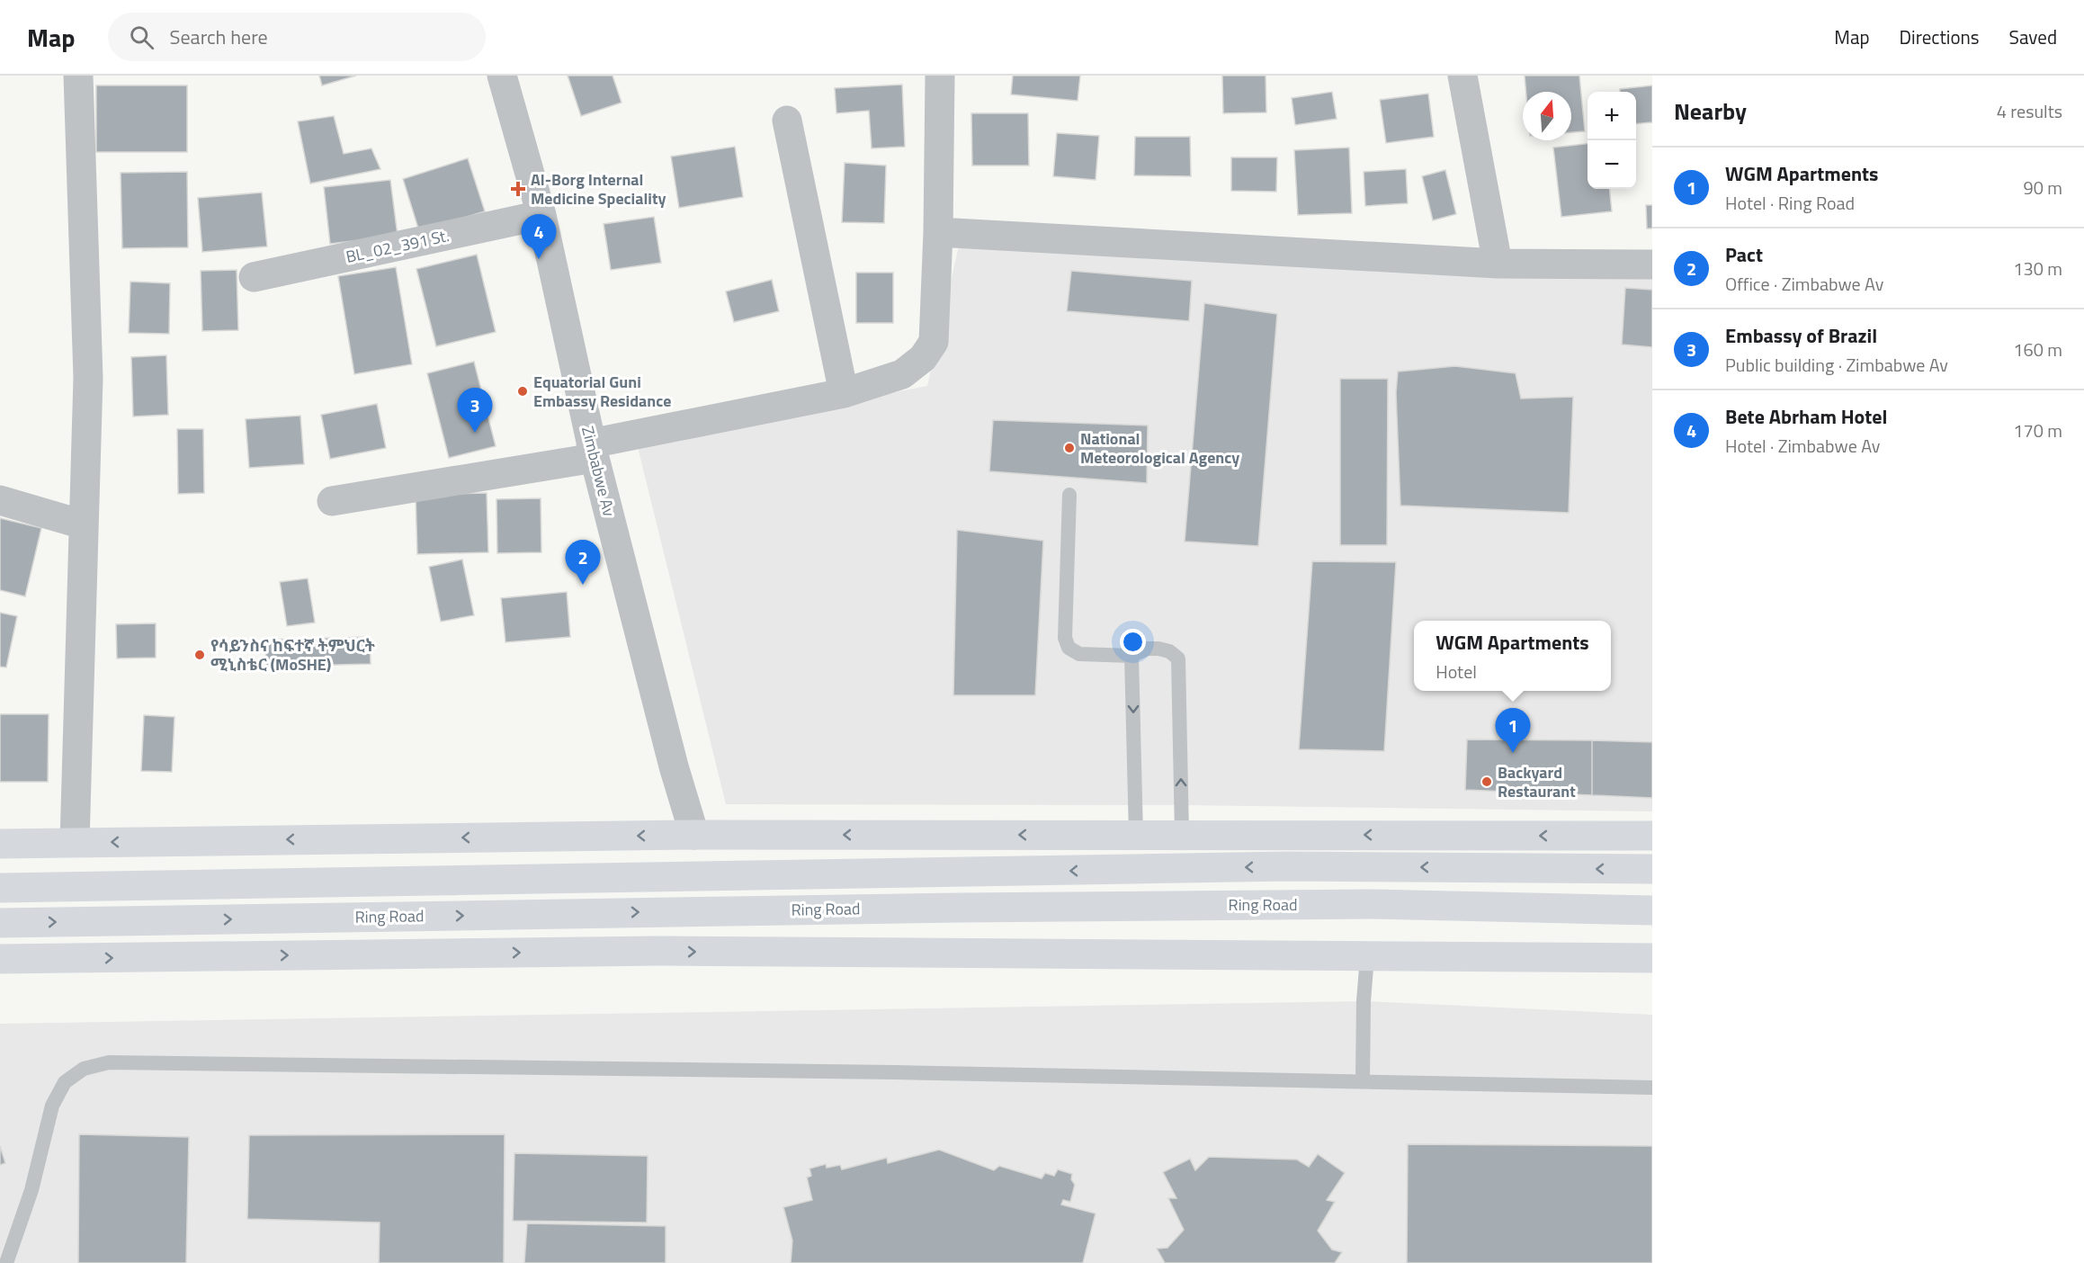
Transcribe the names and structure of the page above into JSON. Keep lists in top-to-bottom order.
{
  "streets": {
    "main road": ["Ring Road"],
    "street": ["BL_02_391 St.", "Zimbabwe Av"]
  },
  "crossings": [
    ["BL_02_391 St.", "Zimbabwe Av"]
  ],
  "places": {
    "health": ["Al-Borg Internal Medicine Speciality"],
    "other": [
      "Equatorial Guni Embassy Residance",
      "National Meteorological Agency",
      "የሳይንስና ከፍተኛ ትምህርት ሚኒስቴር (MoSHE)",
      "Backyard Restaurant"
    ]
  },
  "north": "top",
  "page": {
    "header": "Map",
    "search": "Search here",
    "nav": ["Map", "Directions", "Saved"],
    "heading": ["Nearby", "4 results"],
    "map_buttons": ["+", "−"],
    "list": [
      {
        "mark": "1",
        "name": "WGM Apartments",
        "note": "Hotel · Ring Road",
        "value": "90 m"
      },
      {
        "mark": "2",
        "name": "Pact",
        "note": "Office · Zimbabwe Av",
        "value": "130 m"
      },
      {
        "mark": "3",
        "name": "Embassy of Brazil",
        "note": "Public building · Zimbabwe Av",
        "value": "160 m"
      },
      {
        "mark": "4",
        "name": "Bete Abrham Hotel",
        "note": "Hotel · Zimbabwe Av",
        "value": "170 m"
      }
    ],
    "pins": [
      "4",
      "3",
      "2",
      "1"
    ],
    "popup": ["WGM Apartments", "Hotel"]
  }
}
